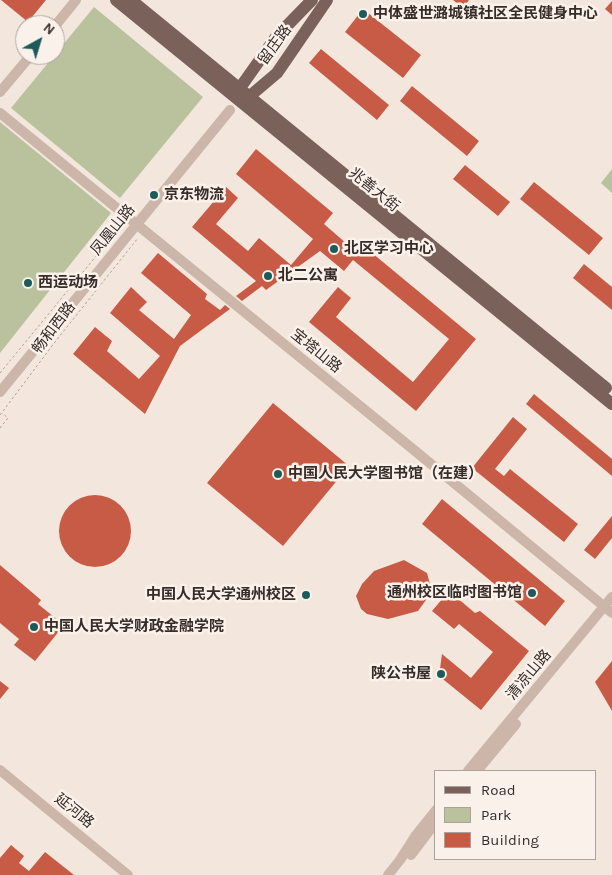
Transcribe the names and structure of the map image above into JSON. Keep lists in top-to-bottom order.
{
  "streets": {
    "main road": ["留庄路", "兆善大街"],
    "street": [
      "凤凰山路",
      "宝塔山路",
      "清凉山路",
      "延河路"
    ],
    "path": ["畅和西路"]
  },
  "crossings": [
    ["留庄路", "兆善大街"],
    ["凤凰山路", "畅和西路"],
    ["凤凰山路", "宝塔山路"],
    ["畅和西路", "宝塔山路"],
    ["宝塔山路", "清凉山路"]
  ],
  "places": [
    "中体盛世潞城镇社区全民健身中心",
    "京东物流",
    "北区学习中心",
    "北二公寓",
    "西运动场",
    "中国人民大学图书馆（在建）",
    "通州校区临时图书馆",
    "中国人民大学通州校区",
    "中国人民大学财政金融学院",
    "陕公书屋"
  ],
  "legend": ["Road", "Park", "Building"],
  "north": "top right"
}
